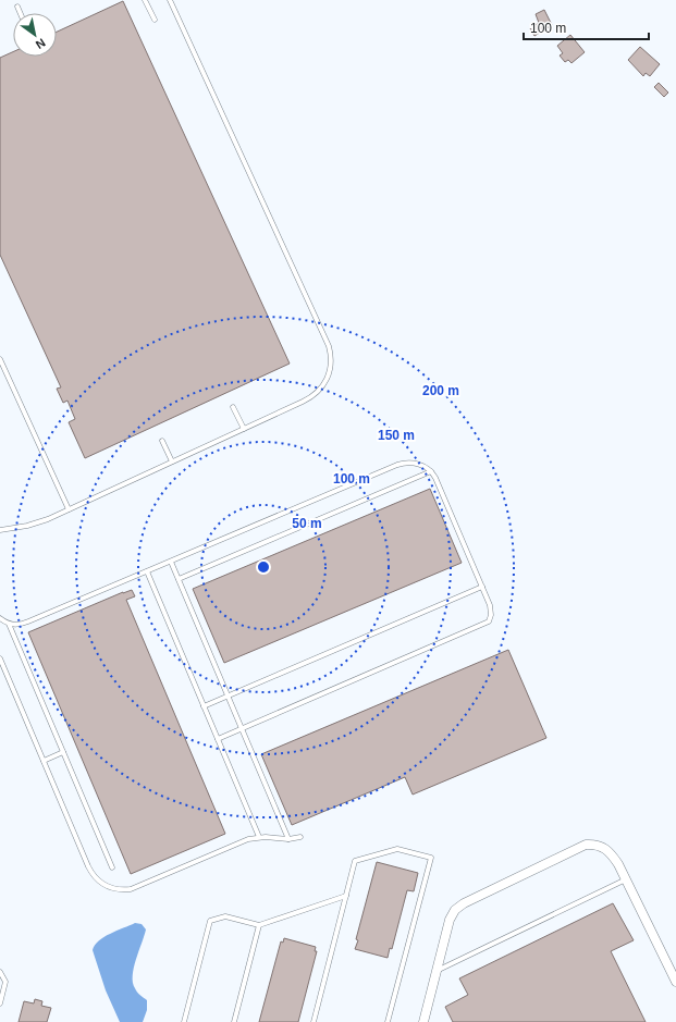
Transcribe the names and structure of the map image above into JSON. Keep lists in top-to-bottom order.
{
  "scale_bar": "100 m",
  "north": "bottom right",
  "rings": [
    "200 m",
    "150 m",
    "100 m",
    "50 m"
  ]
}
